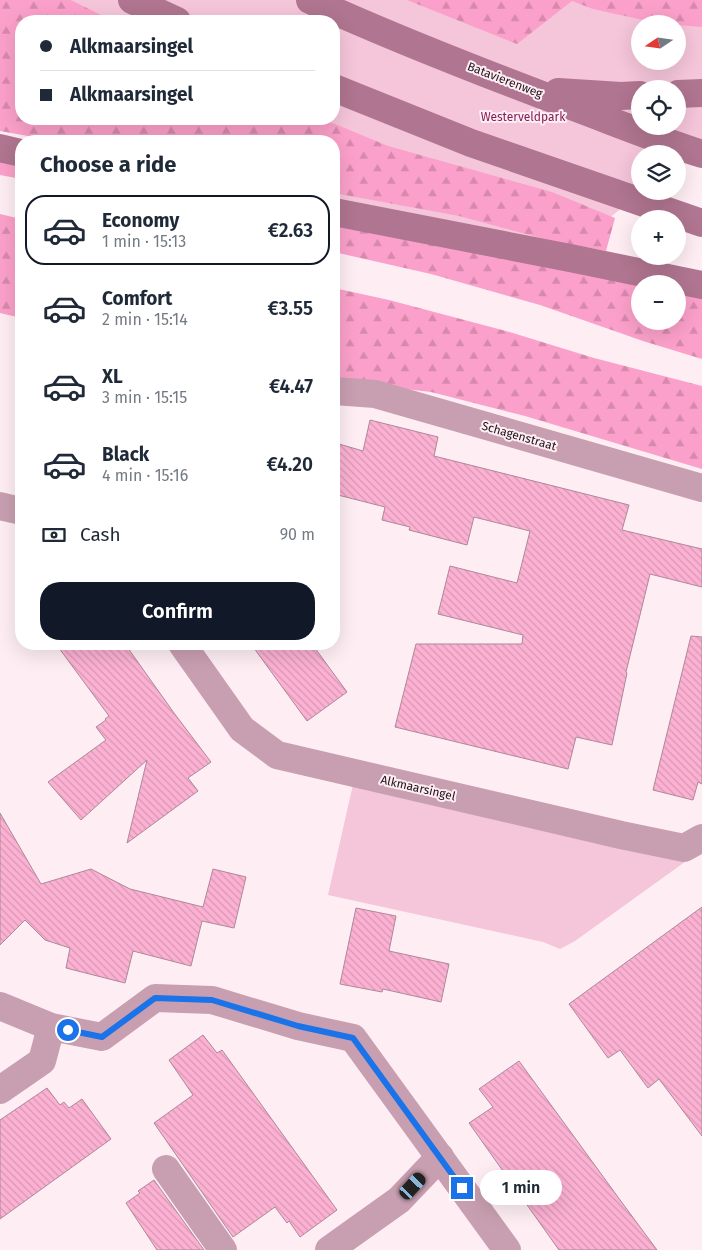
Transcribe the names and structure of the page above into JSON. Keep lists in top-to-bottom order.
{
  "streets": {
    "main road": ["Batavierenweg"],
    "street": ["Schagenstraat", "Alkmaarsingel"]
  },
  "parks": ["Westerveldpark"],
  "north": "left",
  "page": {
    "map_buttons": ["+", "−"],
    "banner": ["Alkmaarsingel", "Alkmaarsingel"],
    "heading": "Choose a ride",
    "list": [
      {
        "name": "Economy",
        "note": "1 min · 15:13",
        "value": "€2.63"
      },
      {
        "name": "Comfort",
        "note": "2 min · 15:14",
        "value": "€3.55"
      },
      {
        "name": "XL",
        "note": "3 min · 15:15",
        "value": "€4.47"
      },
      {
        "name": "Black",
        "note": "4 min · 15:16",
        "value": "€4.20"
      }
    ],
    "pay": ["Cash", "90 m"],
    "buttons": "Confirm",
    "bubble": "1 min"
  }
}
